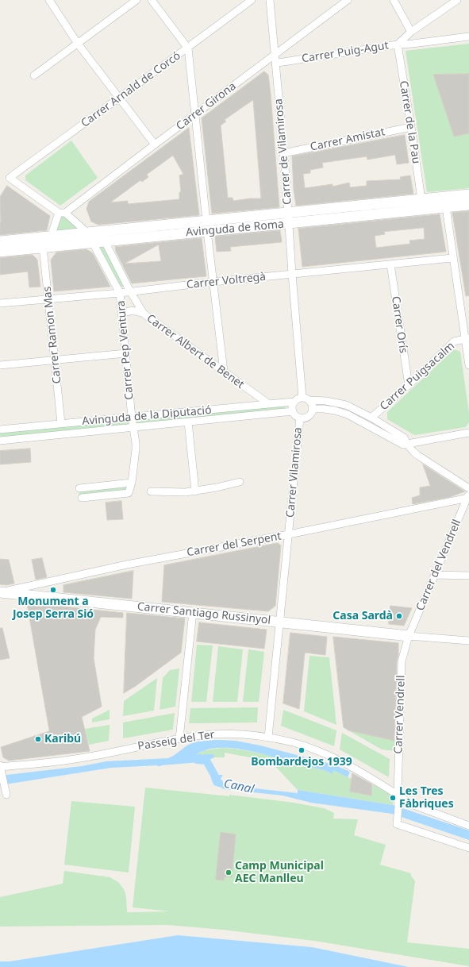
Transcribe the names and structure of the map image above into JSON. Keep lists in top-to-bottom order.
{
  "streets": {
    "street": [
      "Carrer Puig-Agut",
      "Carrer Arnald de Corcó",
      "Carrer Girona",
      "Carrer de la Pau",
      "Carrer Amistat",
      "Carrer de Vilamirosa",
      "Avinguda de Roma",
      "Carrer Voltregà",
      "Carrer Orís",
      "Carrer Ramon Mas",
      "Carrer Pep Ventura",
      "Carrer Albert de Benet",
      "Carrer Puigsacalm",
      "Avinguda de la Diputació",
      "Carrer Vilamirosa",
      "Carrer del Serpent",
      "Carrer del Vendrell",
      "Carrer Santiago Russinyol",
      "Carrer Vendrell",
      "Passeig del Ter"
    ]
  },
  "crossings": [
    ["Carrer Puig-Agut", "Carrer de la Pau"],
    ["Carrer Puig-Agut", "Carrer de Vilamirosa"],
    ["Carrer Arnald de Corcó", "Carrer Girona"],
    ["Carrer Girona", "Carrer de Vilamirosa"],
    ["Carrer de la Pau", "Carrer Amistat"],
    ["Carrer de la Pau", "Avinguda de Roma"],
    ["Carrer Amistat", "Carrer de Vilamirosa"],
    ["Carrer de Vilamirosa", "Avinguda de Roma"],
    ["Carrer de Vilamirosa", "Carrer Voltregà"],
    ["Carrer de Vilamirosa", "Avinguda de la Diputació"],
    ["Carrer de Vilamirosa", "Carrer Vilamirosa"],
    ["Avinguda de Roma", "Carrer Ramon Mas"],
    ["Avinguda de Roma", "Carrer Albert de Benet"],
    ["Carrer Voltregà", "Carrer Orís"],
    ["Carrer Voltregà", "Carrer Ramon Mas"],
    ["Carrer Voltregà", "Carrer Pep Ventura"],
    ["Carrer Voltregà", "Carrer Albert de Benet"],
    ["Carrer Orís", "Carrer Puigsacalm"],
    ["Carrer Ramon Mas", "Avinguda de la Diputació"],
    ["Carrer Pep Ventura", "Avinguda de la Diputació"],
    ["Carrer Albert de Benet", "Avinguda de la Diputació"],
    ["Avinguda de la Diputació", "Carrer Vilamirosa"],
    ["Carrer Vilamirosa", "Carrer del Serpent"],
    ["Carrer Vilamirosa", "Carrer Santiago Russinyol"],
    ["Carrer Vilamirosa", "Passeig del Ter"],
    ["Carrer del Serpent", "Carrer del Vendrell"],
    ["Carrer del Serpent", "Carrer Santiago Russinyol"],
    ["Carrer del Vendrell", "Carrer Santiago Russinyol"],
    ["Carrer del Vendrell", "Carrer Vendrell"],
    ["Carrer Santiago Russinyol", "Carrer Vendrell"],
    ["Carrer Vendrell", "Passeig del Ter"]
  ],
  "water": ["Canal"],
  "places": [
    "Monument a Josep Serra Sió",
    "Casa Sardà",
    "Karibú",
    "Bombardejos 1939",
    "Les Tres Fàbriques",
    "Camp Municipal AEC Manlleu"
  ]
}
